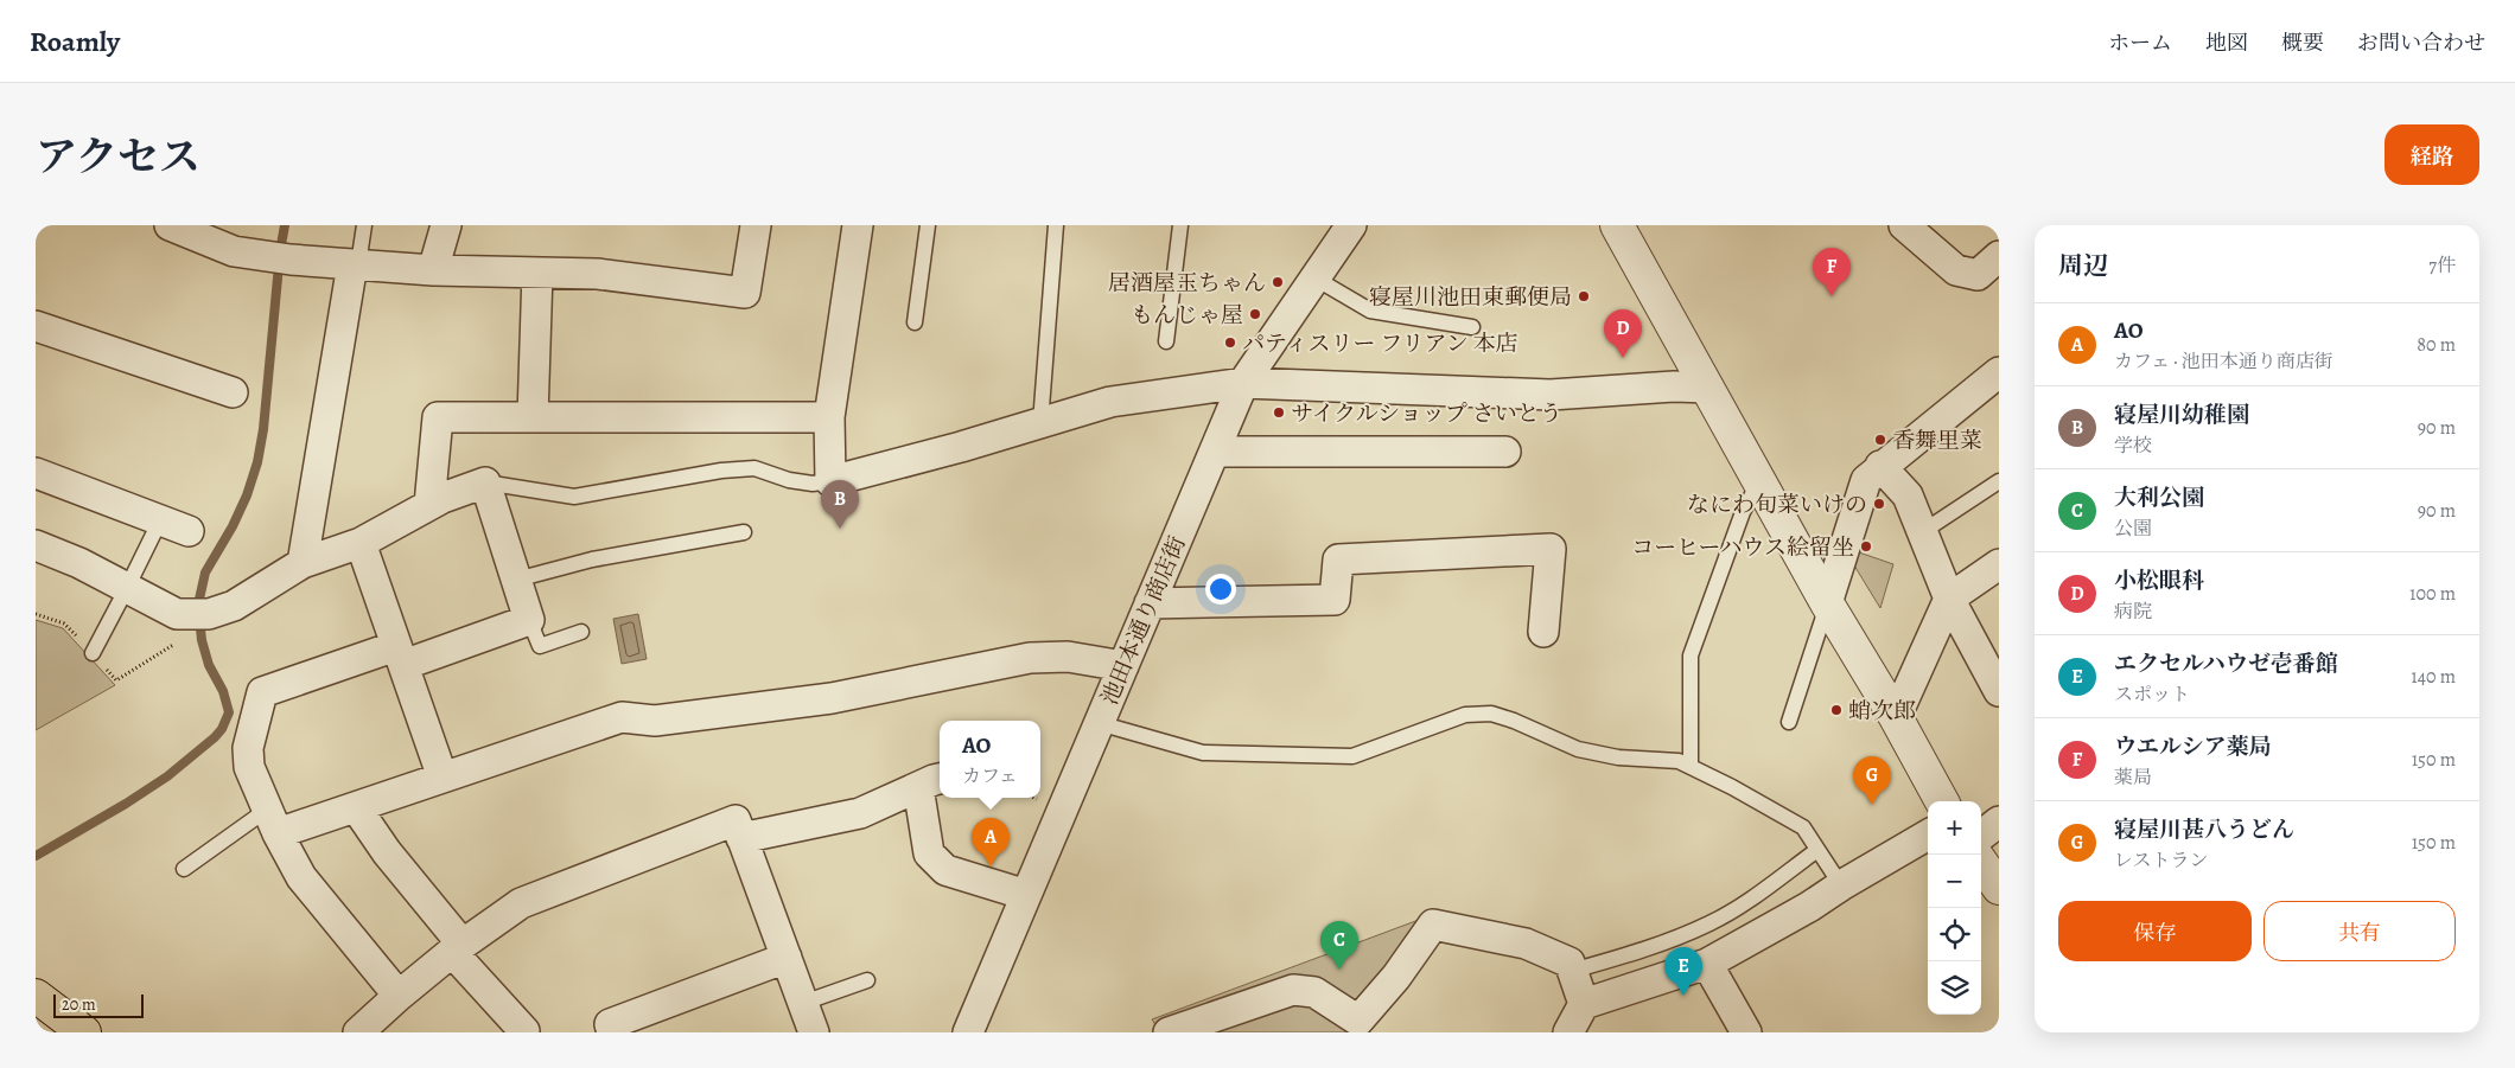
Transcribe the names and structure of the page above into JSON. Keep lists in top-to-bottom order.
{
  "streets": {
    "street": ["池田本通り商店街"]
  },
  "places": [
    "居酒屋玉ちゃん",
    "寝屋川池田東郵便局",
    "もんじゃ屋",
    "パティスリー フリアン 本店",
    "サイクルショップ さいとう",
    "香舞里菜",
    "なにわ旬菜いけの",
    "コーヒーハウス絵留坐",
    "蛸次郎"
  ],
  "scale_bar": "20 m",
  "page": {
    "header": "Roamly",
    "nav": [
      "ホーム",
      "地図",
      "概要",
      "お問い合わせ"
    ],
    "title": "アクセス",
    "buttons": [
      "経路",
      ["保存", "共有"]
    ],
    "heading": ["周辺", "7件"],
    "pins": [
      "F",
      "D",
      "B",
      "G",
      "A",
      "C",
      "E"
    ],
    "list": [
      {
        "mark": "A",
        "name": "AO",
        "note": "カフェ · 池田本通り商店街",
        "value": "80 m"
      },
      {
        "mark": "B",
        "name": "寝屋川幼稚園",
        "note": "学校",
        "value": "90 m"
      },
      {
        "mark": "C",
        "name": "大利公園",
        "note": "公園",
        "value": "90 m"
      },
      {
        "mark": "D",
        "name": "小松眼科",
        "note": "病院",
        "value": "100 m"
      },
      {
        "mark": "E",
        "name": "エクセルハウゼ壱番館",
        "note": "スポット",
        "value": "140 m"
      },
      {
        "mark": "F",
        "name": "ウエルシア薬局",
        "note": "薬局",
        "value": "150 m"
      },
      {
        "mark": "G",
        "name": "寝屋川甚八うどん",
        "note": "レストラン",
        "value": "150 m"
      }
    ],
    "popup": ["AO", "カフェ"],
    "map_buttons": ["+", "−"],
    "scale": "20 m"
  }
}
